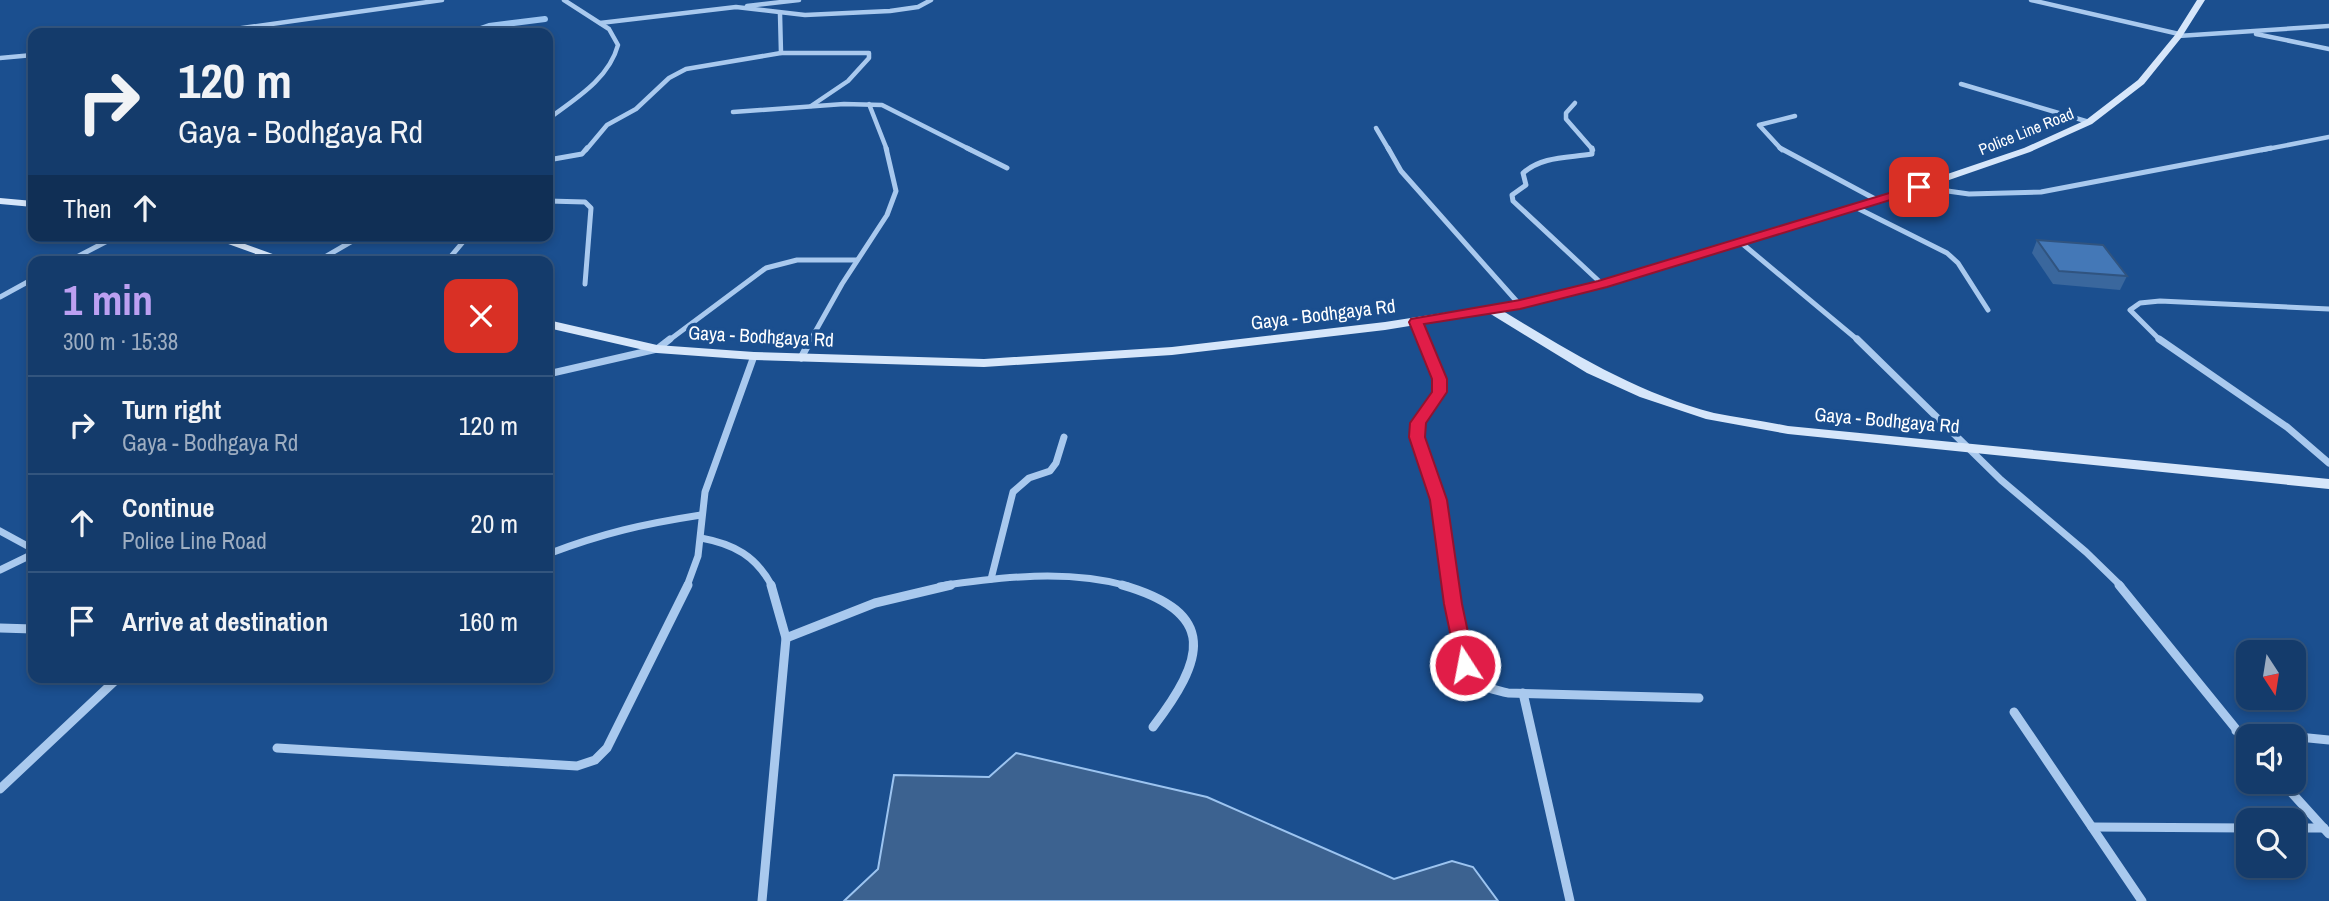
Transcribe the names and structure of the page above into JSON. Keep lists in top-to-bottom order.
{
  "streets": {
    "street": ["Police Line Road", "Gaya - Bodhgaya Rd"]
  },
  "crossings": [
    ["Police Line Road", "Gaya - Bodhgaya Rd"]
  ],
  "north": "bottom",
  "page": {
    "turn": ["120 m", "Gaya - Bodhgaya Rd"],
    "then": "Then",
    "heading": ["1 min", "300 m · 15:38"],
    "list": [
      {
        "name": "Turn right",
        "note": "Gaya - Bodhgaya Rd",
        "value": "120 m"
      },
      {
        "name": "Continue",
        "note": "Police Line Road",
        "value": "20 m"
      },
      {
        "name": "Arrive at destination",
        "value": "160 m"
      }
    ]
  }
}
